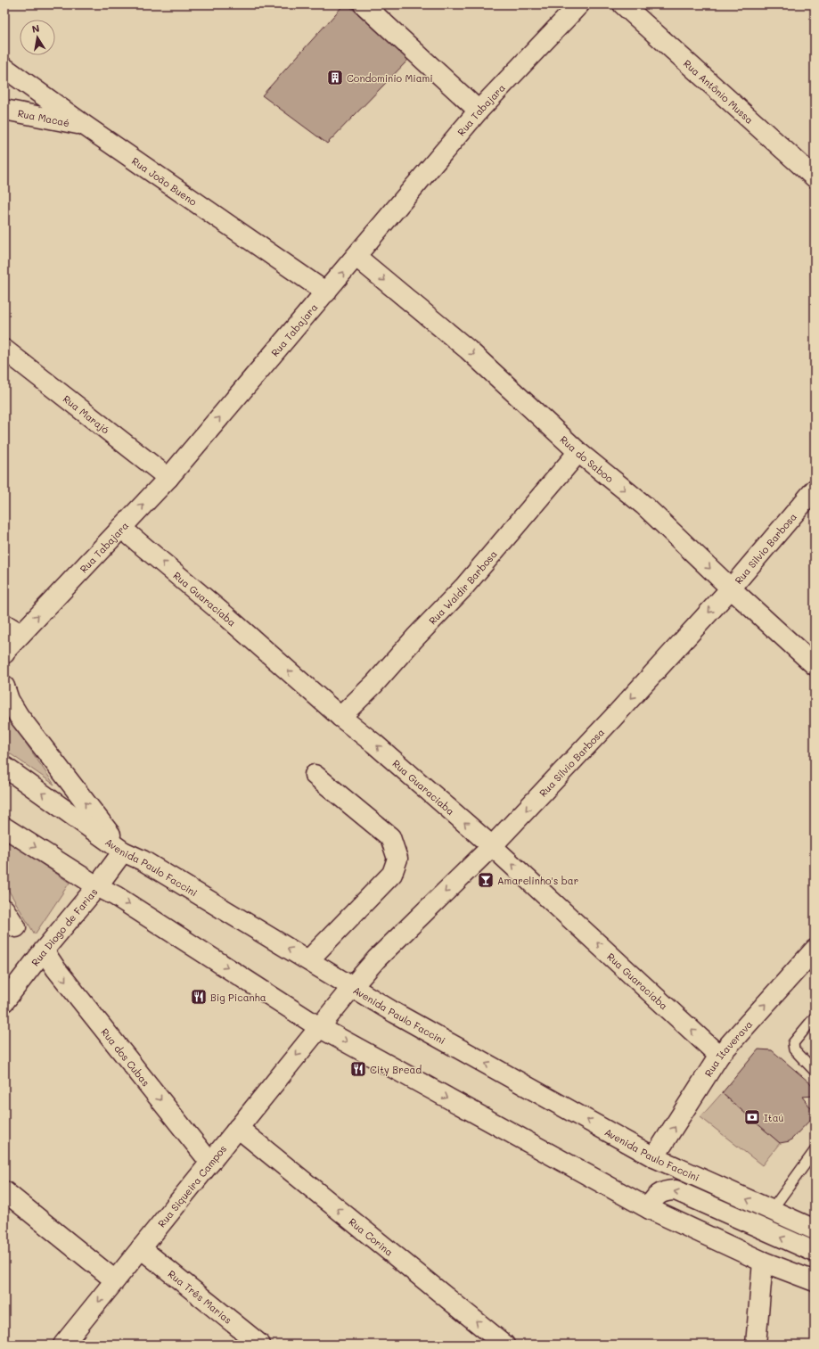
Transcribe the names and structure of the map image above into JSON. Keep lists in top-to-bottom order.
{
  "streets": {
    "street": [
      "Rua Antônio Mussa",
      "Rua Tabajara",
      "Rua Macaé",
      "Rua João Bueno",
      "Rua Marajó",
      "Rua do Saboo",
      "Rua Silvio Barbosa",
      "Rua Waldir Barbosa",
      "Rua Guaraciaba",
      "Avenida Paulo Faccini",
      "Rua Diogo de Farias",
      "Rua Itaverava",
      "Rua dos Cubas",
      "Rua Siqueira Campos",
      "Rua Corina",
      "Rua Três Marias"
    ]
  },
  "crossings": [
    ["Rua Tabajara", "Rua João Bueno"],
    ["Rua Tabajara", "Rua Marajó"],
    ["Rua Tabajara", "Rua do Saboo"],
    ["Rua Tabajara", "Rua Guaraciaba"],
    ["Rua Macaé", "Rua João Bueno"],
    ["Rua do Saboo", "Rua Silvio Barbosa"],
    ["Rua do Saboo", "Rua Waldir Barbosa"],
    ["Rua Silvio Barbosa", "Rua Guaraciaba"],
    ["Rua Silvio Barbosa", "Avenida Paulo Faccini"],
    ["Rua Silvio Barbosa", "Rua Siqueira Campos"],
    ["Rua Waldir Barbosa", "Rua Guaraciaba"],
    ["Rua Guaraciaba", "Rua Itaverava"],
    ["Avenida Paulo Faccini", "Rua Diogo de Farias"],
    ["Avenida Paulo Faccini", "Rua Itaverava"],
    ["Rua Diogo de Farias", "Rua dos Cubas"],
    ["Rua dos Cubas", "Rua Siqueira Campos"],
    ["Rua Siqueira Campos", "Rua Corina"],
    ["Rua Siqueira Campos", "Rua Três Marias"]
  ],
  "one_way": [
    "Rua Tabajara",
    "Rua do Saboo",
    "Rua Silvio Barbosa",
    "Rua Guaraciaba",
    "Rua Itaverava",
    "Rua Siqueira Campos"
  ],
  "places": {
    "building": ["Condominio Miami"],
    "bar": ["Amarelinho's bar"],
    "restaurant": ["Big Picanha", "City Bread"],
    "bank": ["Itaú"]
  },
  "north": "top"
}
